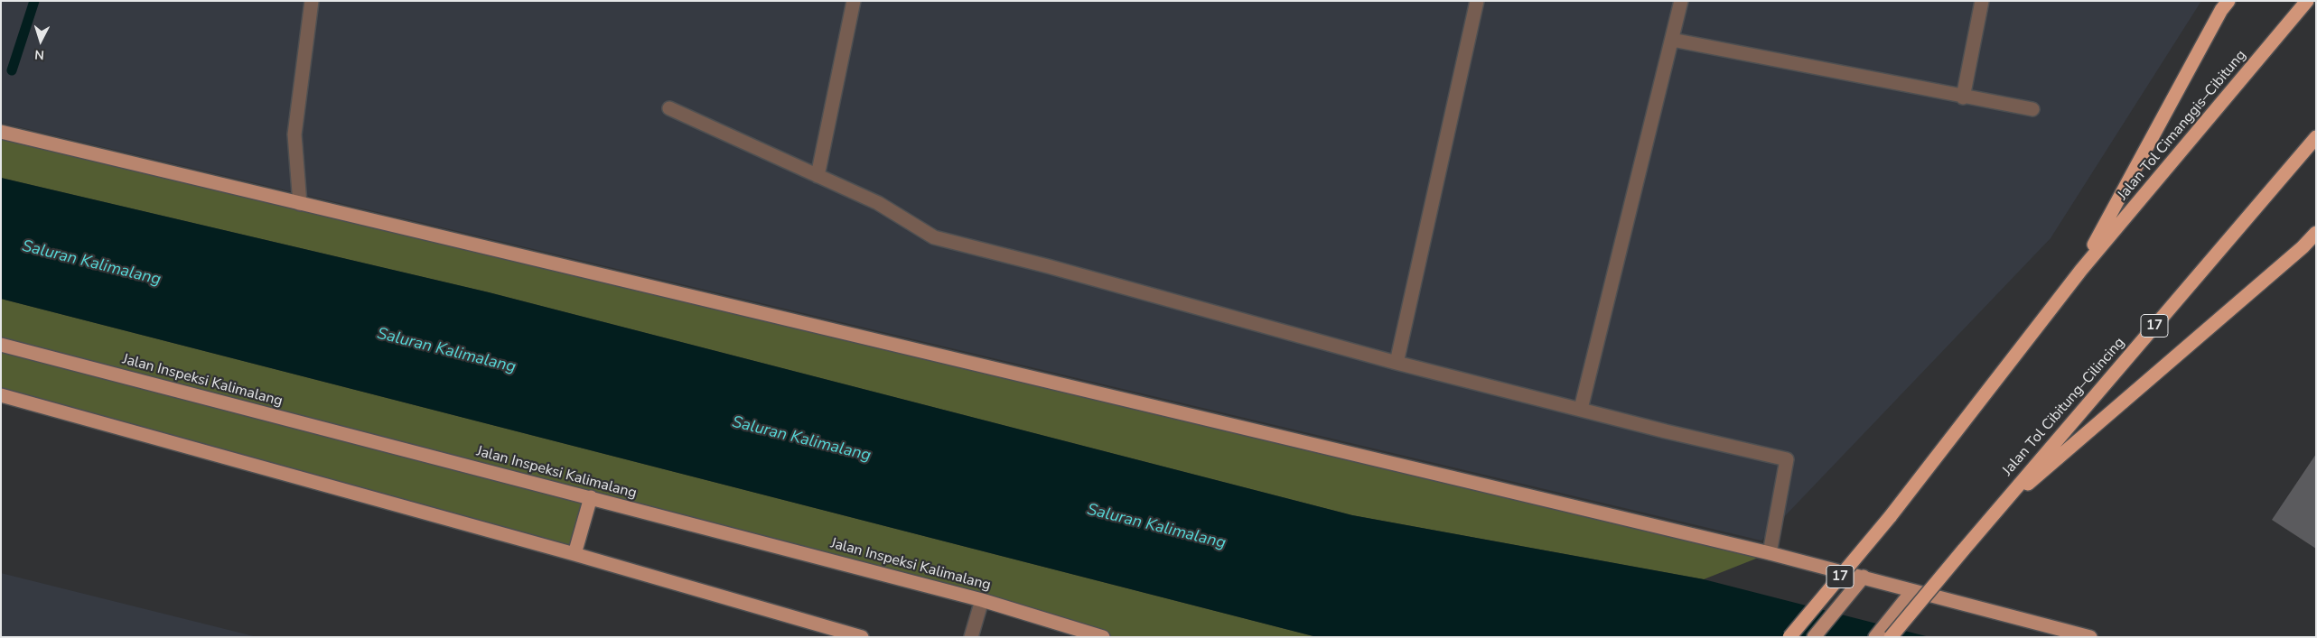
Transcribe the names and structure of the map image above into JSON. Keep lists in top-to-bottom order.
{
  "streets": {
    "highway": ["Jalan Tol Cimanggis–Cibitung", "17", "Jalan Tol Cibitung–Cilincing"],
    "main road": ["Jalan Inspeksi Kalimalang"]
  },
  "crossings": [
    ["Jalan Tol Cimanggis–Cibitung", "17"]
  ],
  "water": ["Saluran Kalimalang"],
  "north": "bottom"
}
